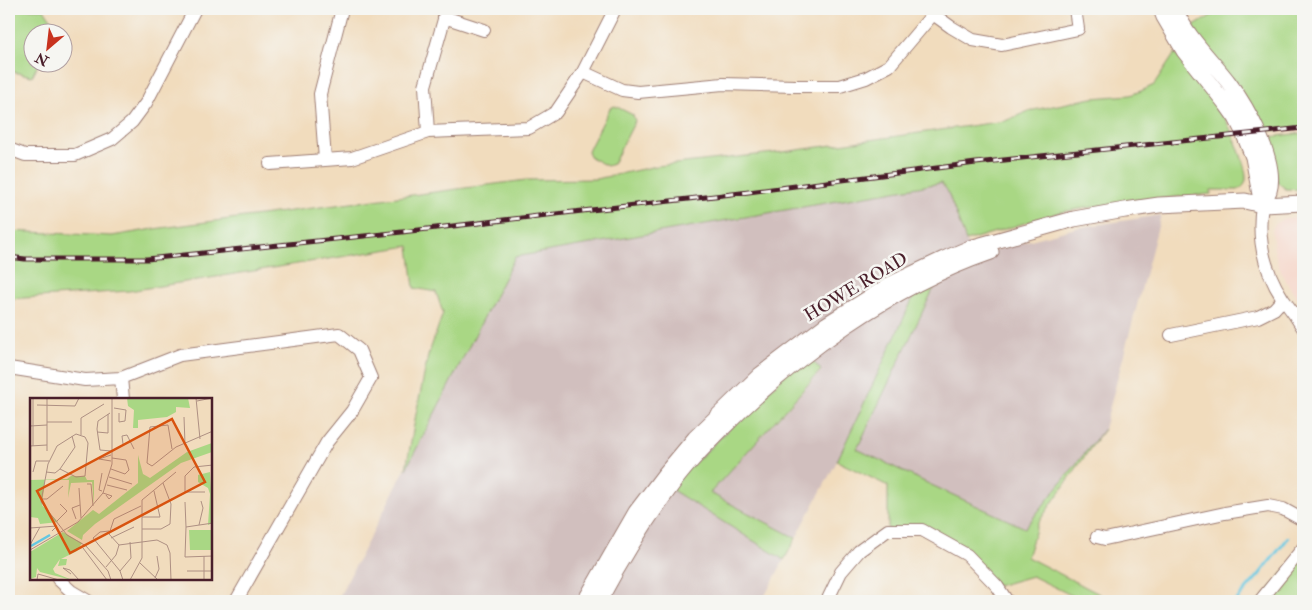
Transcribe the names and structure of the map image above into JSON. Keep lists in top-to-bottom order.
{
  "streets": {
    "street": ["HOWE ROAD"]
  },
  "north": "bottom left"
}
